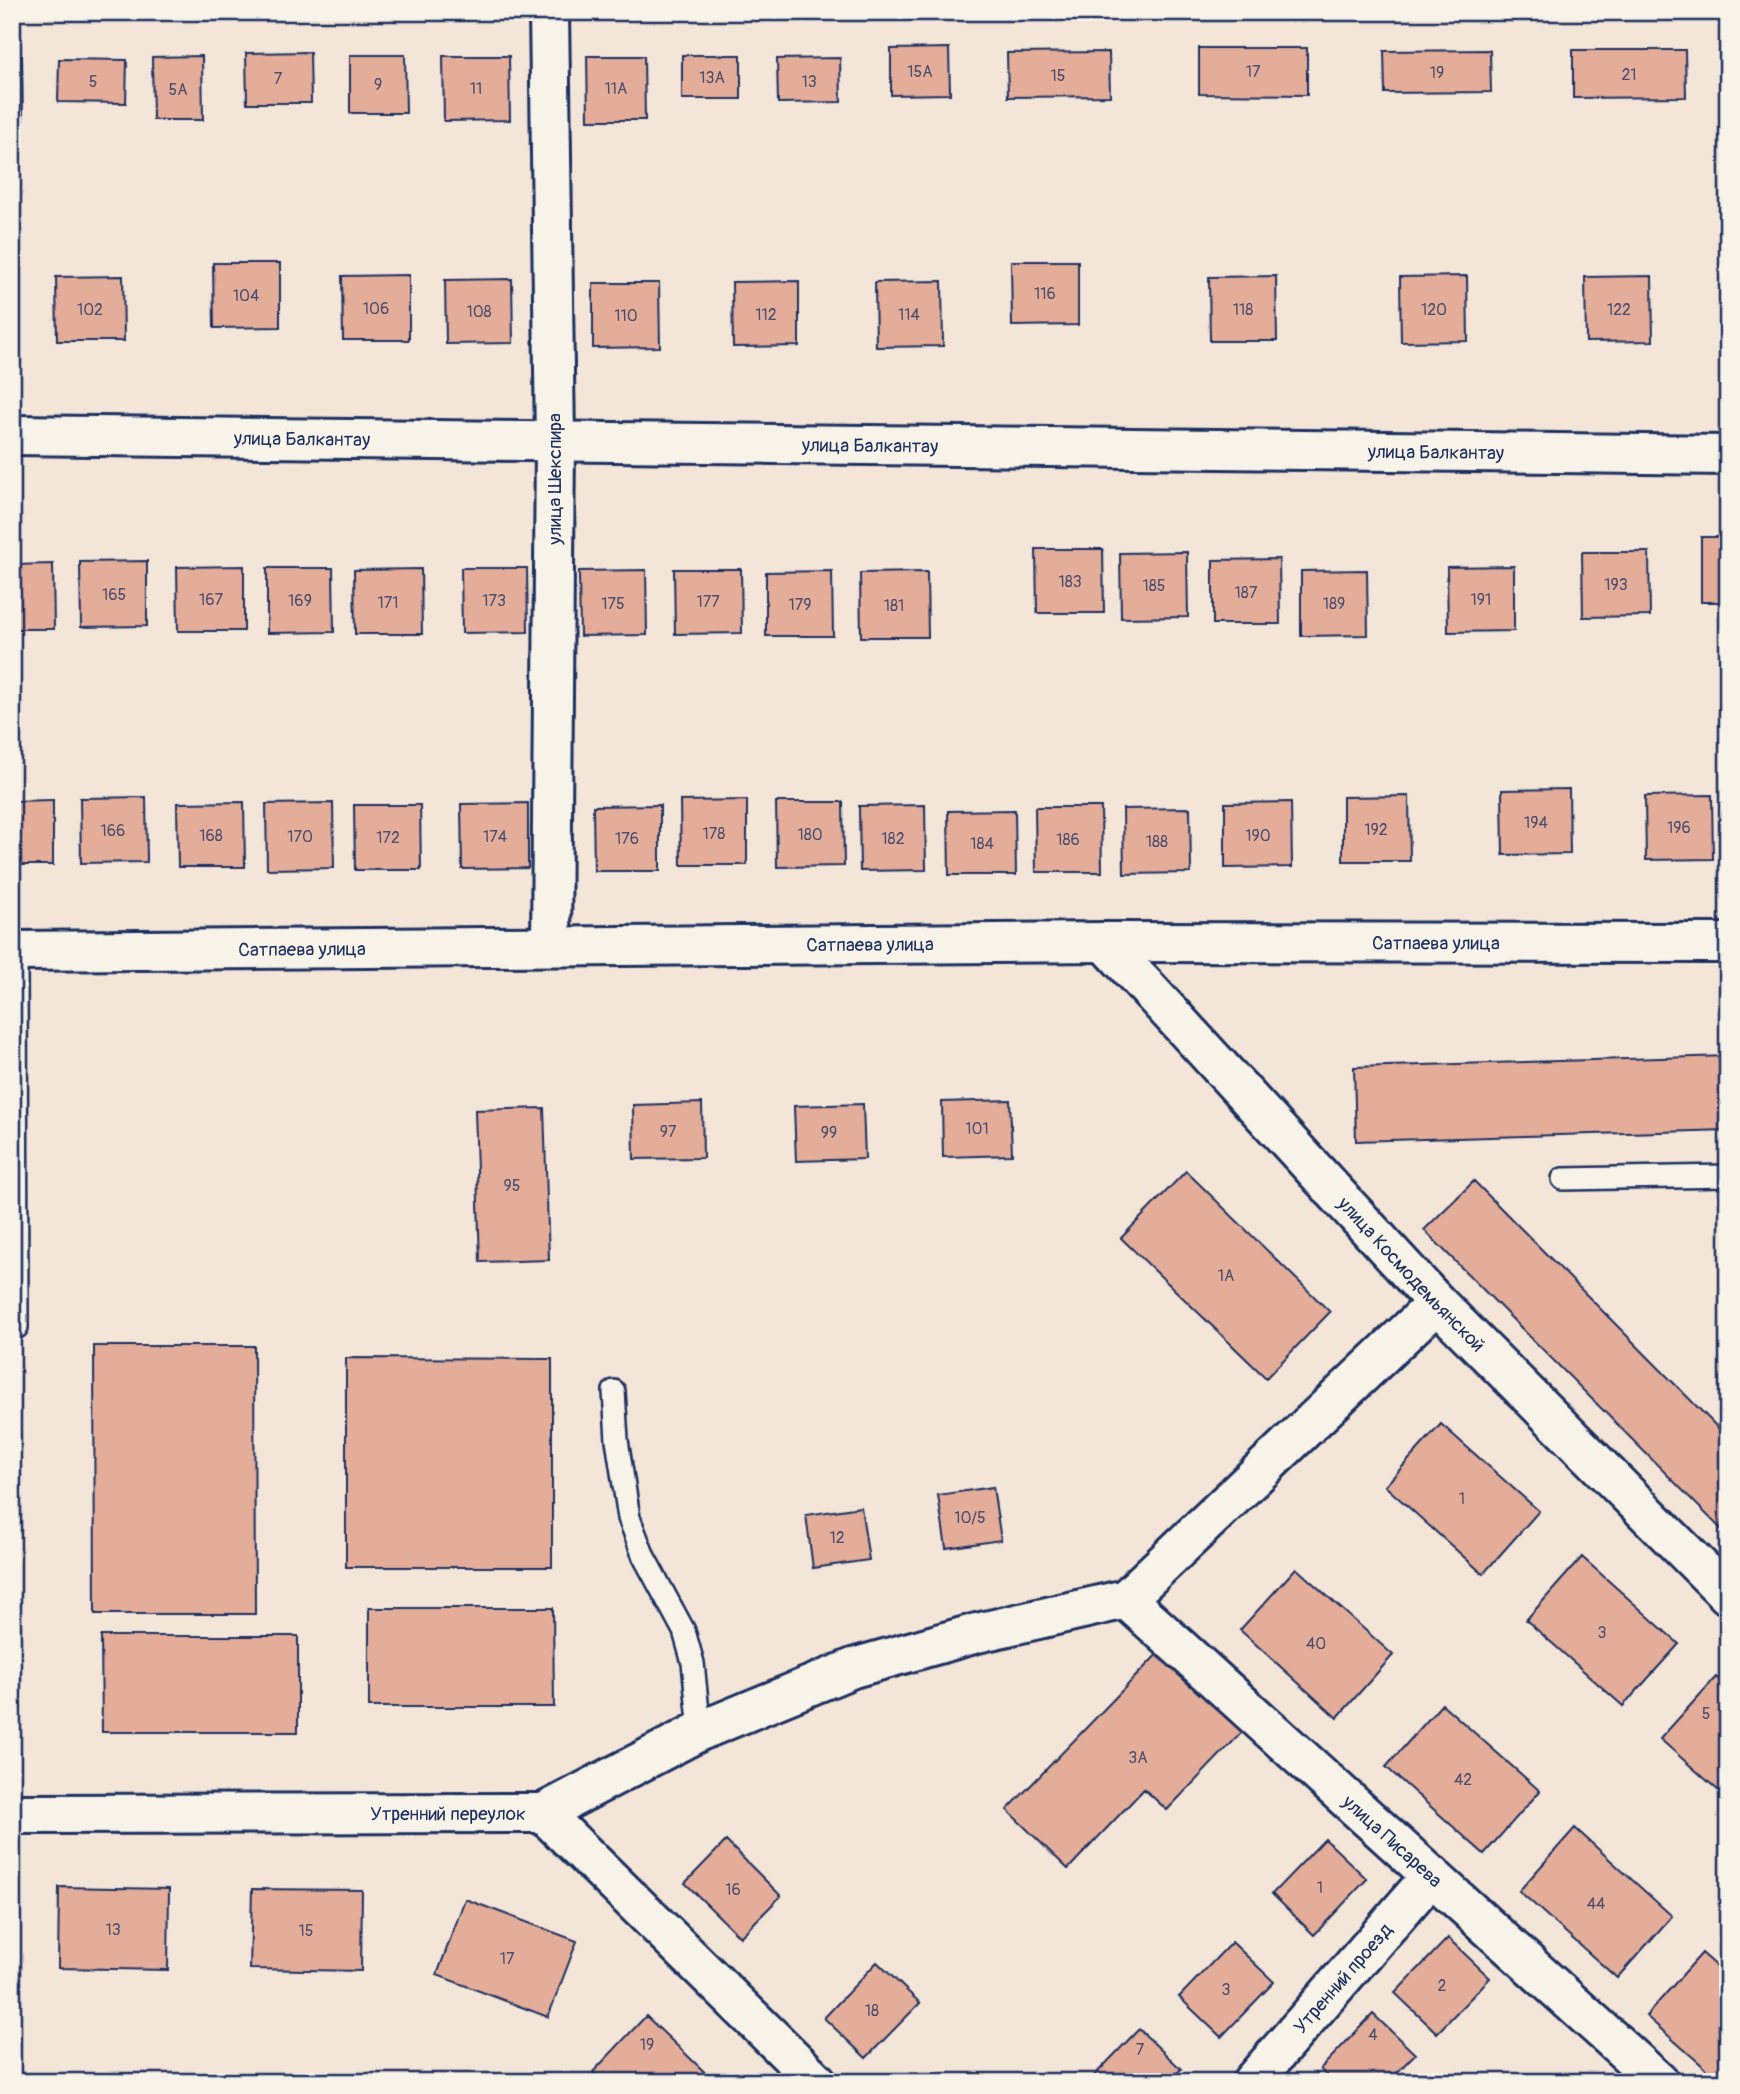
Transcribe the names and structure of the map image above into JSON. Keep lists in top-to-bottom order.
{
  "streets": {
    "street": [
      "улица Балкантау",
      "улица Шекспира",
      "Сатпаева улица",
      "улица Космодемьянской",
      "Утренний переулок",
      "улица Писарева",
      "Утренний проезд"
    ]
  },
  "crossings": [
    ["улица Балкантау", "улица Шекспира"],
    ["улица Шекспира", "Сатпаева улица"],
    ["Сатпаева улица", "улица Космодемьянской"],
    ["улица Писарева", "Утренний проезд"]
  ],
  "house_numbers": [
    "15А",
    "17",
    "19",
    "21",
    "15",
    "13А",
    "7",
    "5",
    "13",
    "9",
    "11",
    "11А",
    "5А",
    "116",
    "104",
    "106",
    "102",
    "118",
    "120",
    "122",
    "108",
    "112",
    "114",
    "110",
    "183",
    "193",
    "185",
    "187",
    "165",
    "167",
    "191",
    "169",
    "173",
    "177",
    "171",
    "175",
    "189",
    "179",
    "181",
    "194",
    "196",
    "192",
    "166",
    "178",
    "180",
    "168",
    "190",
    "170",
    "174",
    "172",
    "176",
    "182",
    "186",
    "188",
    "184",
    "101",
    "97",
    "99",
    "95",
    "1А",
    "1",
    "10/5",
    "12",
    "3",
    "40",
    "5",
    "3А",
    "42",
    "1",
    "16",
    "44",
    "13",
    "15",
    "17",
    "2",
    "3",
    "18",
    "4",
    "19",
    "7"
  ]
}
